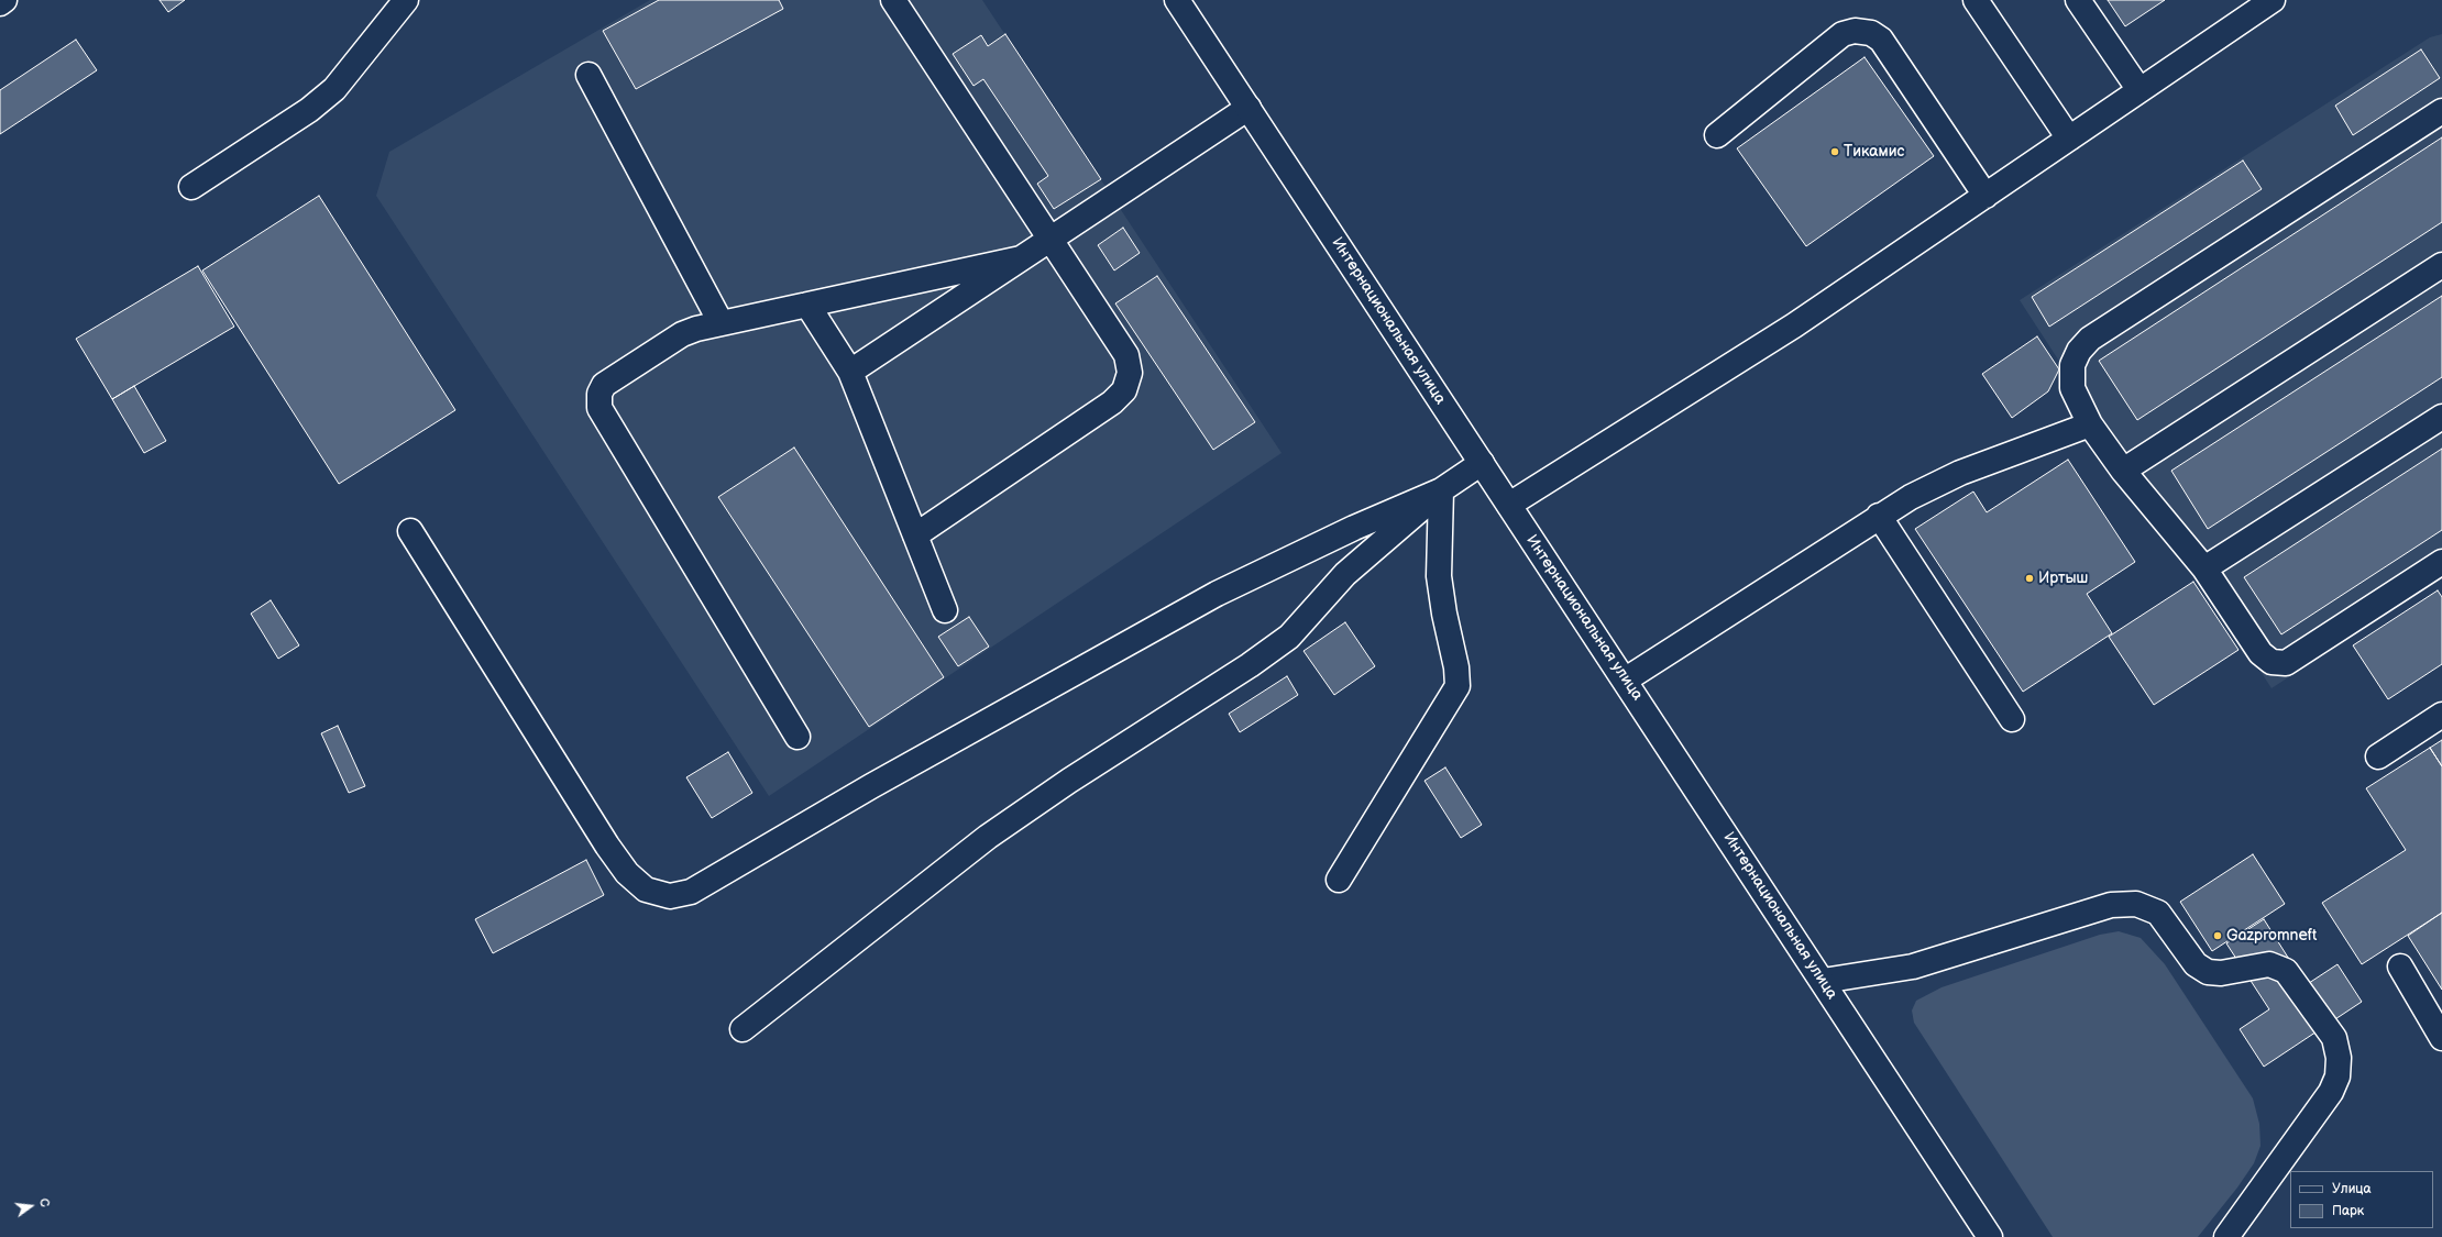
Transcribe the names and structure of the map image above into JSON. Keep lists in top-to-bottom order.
{
  "streets": {
    "main road": ["Интернациональная улица"]
  },
  "places": ["Тикамис", "Иртыш", "Gazpromneft"],
  "legend": ["Улица", "Парк"],
  "north": "right"
}
